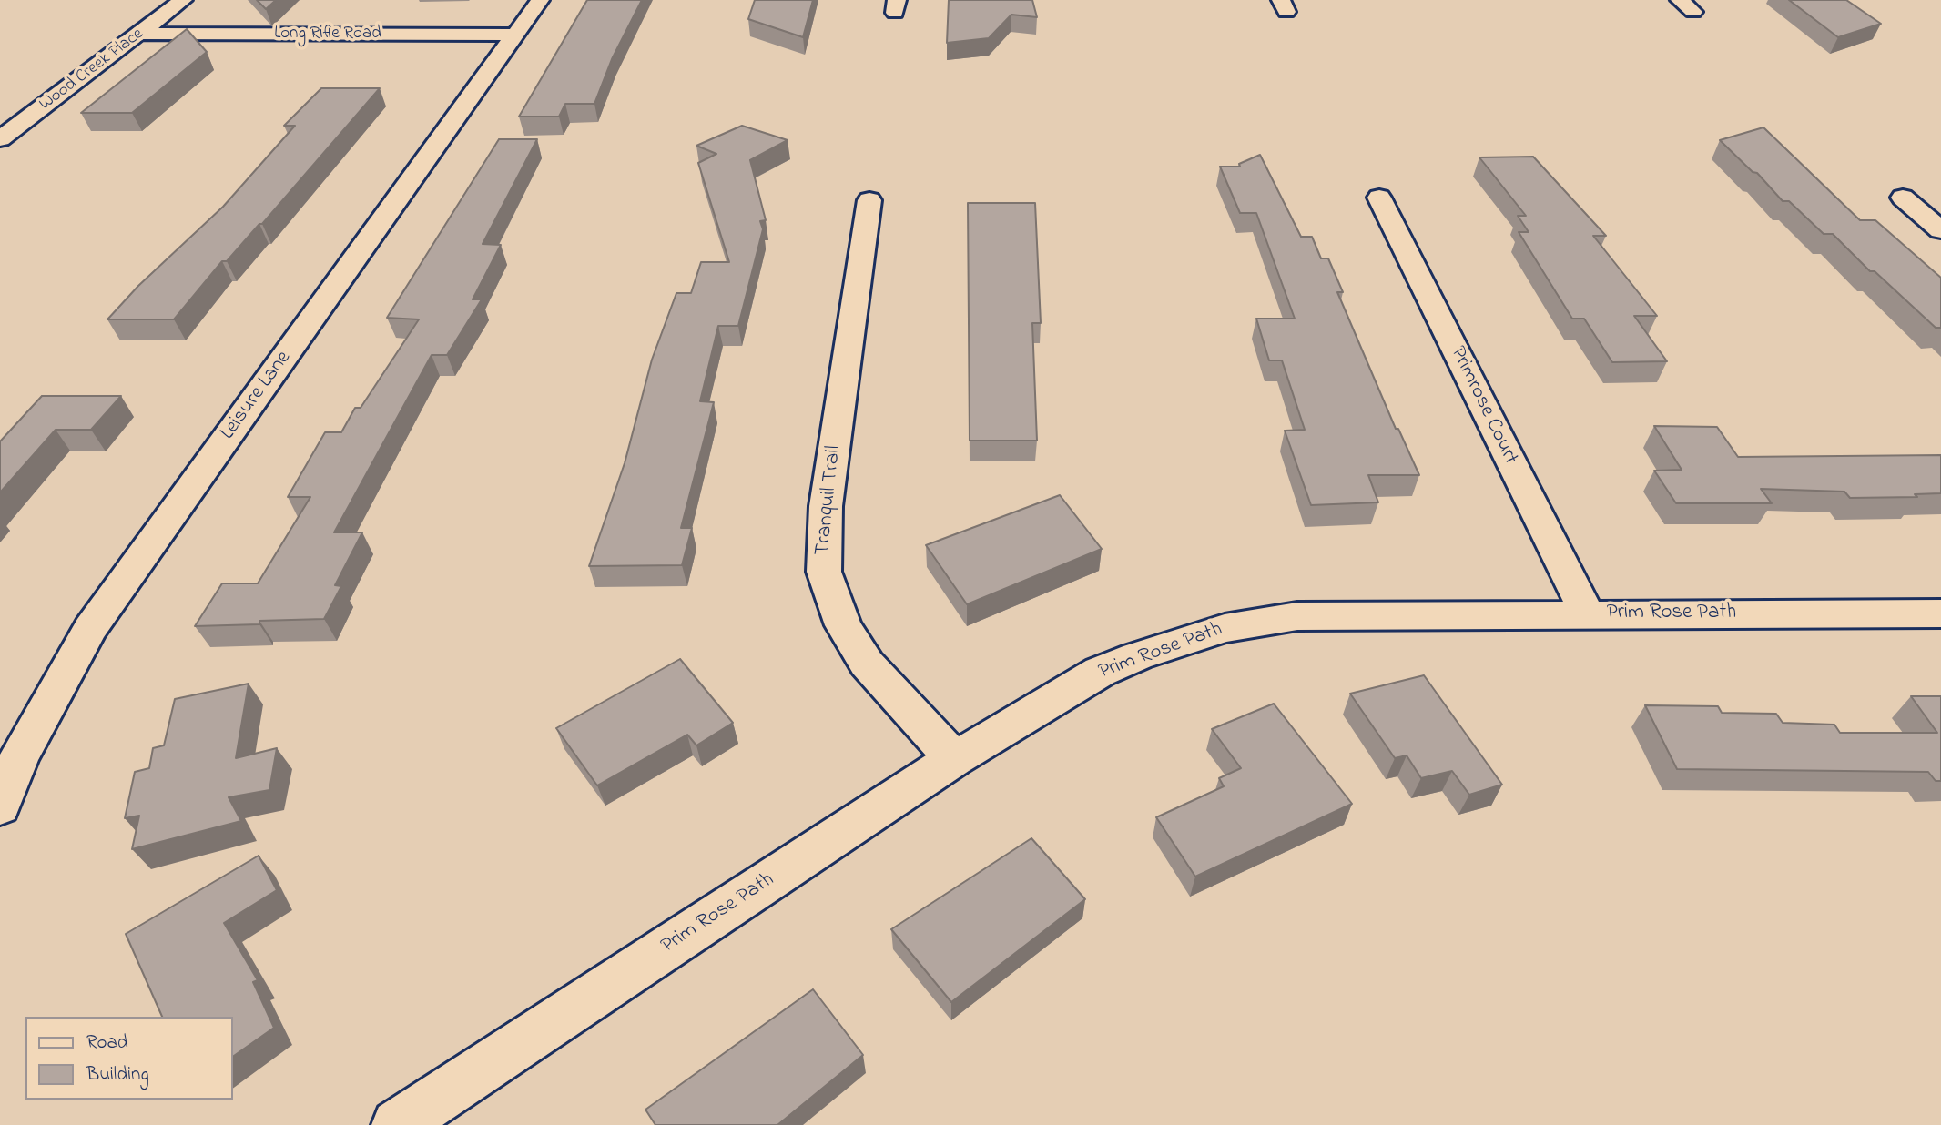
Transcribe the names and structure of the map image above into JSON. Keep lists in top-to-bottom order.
{
  "streets": {
    "street": [
      "Long Rifle Road",
      "Wood Creek Place",
      "Leisure Lane",
      "Primrose Court",
      "Tranquil Trail",
      "Prim Rose Path"
    ]
  },
  "crossings": [
    ["Long Rifle Road", "Wood Creek Place"],
    ["Long Rifle Road", "Leisure Lane"],
    ["Primrose Court", "Prim Rose Path"],
    ["Tranquil Trail", "Prim Rose Path"]
  ],
  "legend": ["Road", "Building"]
}
